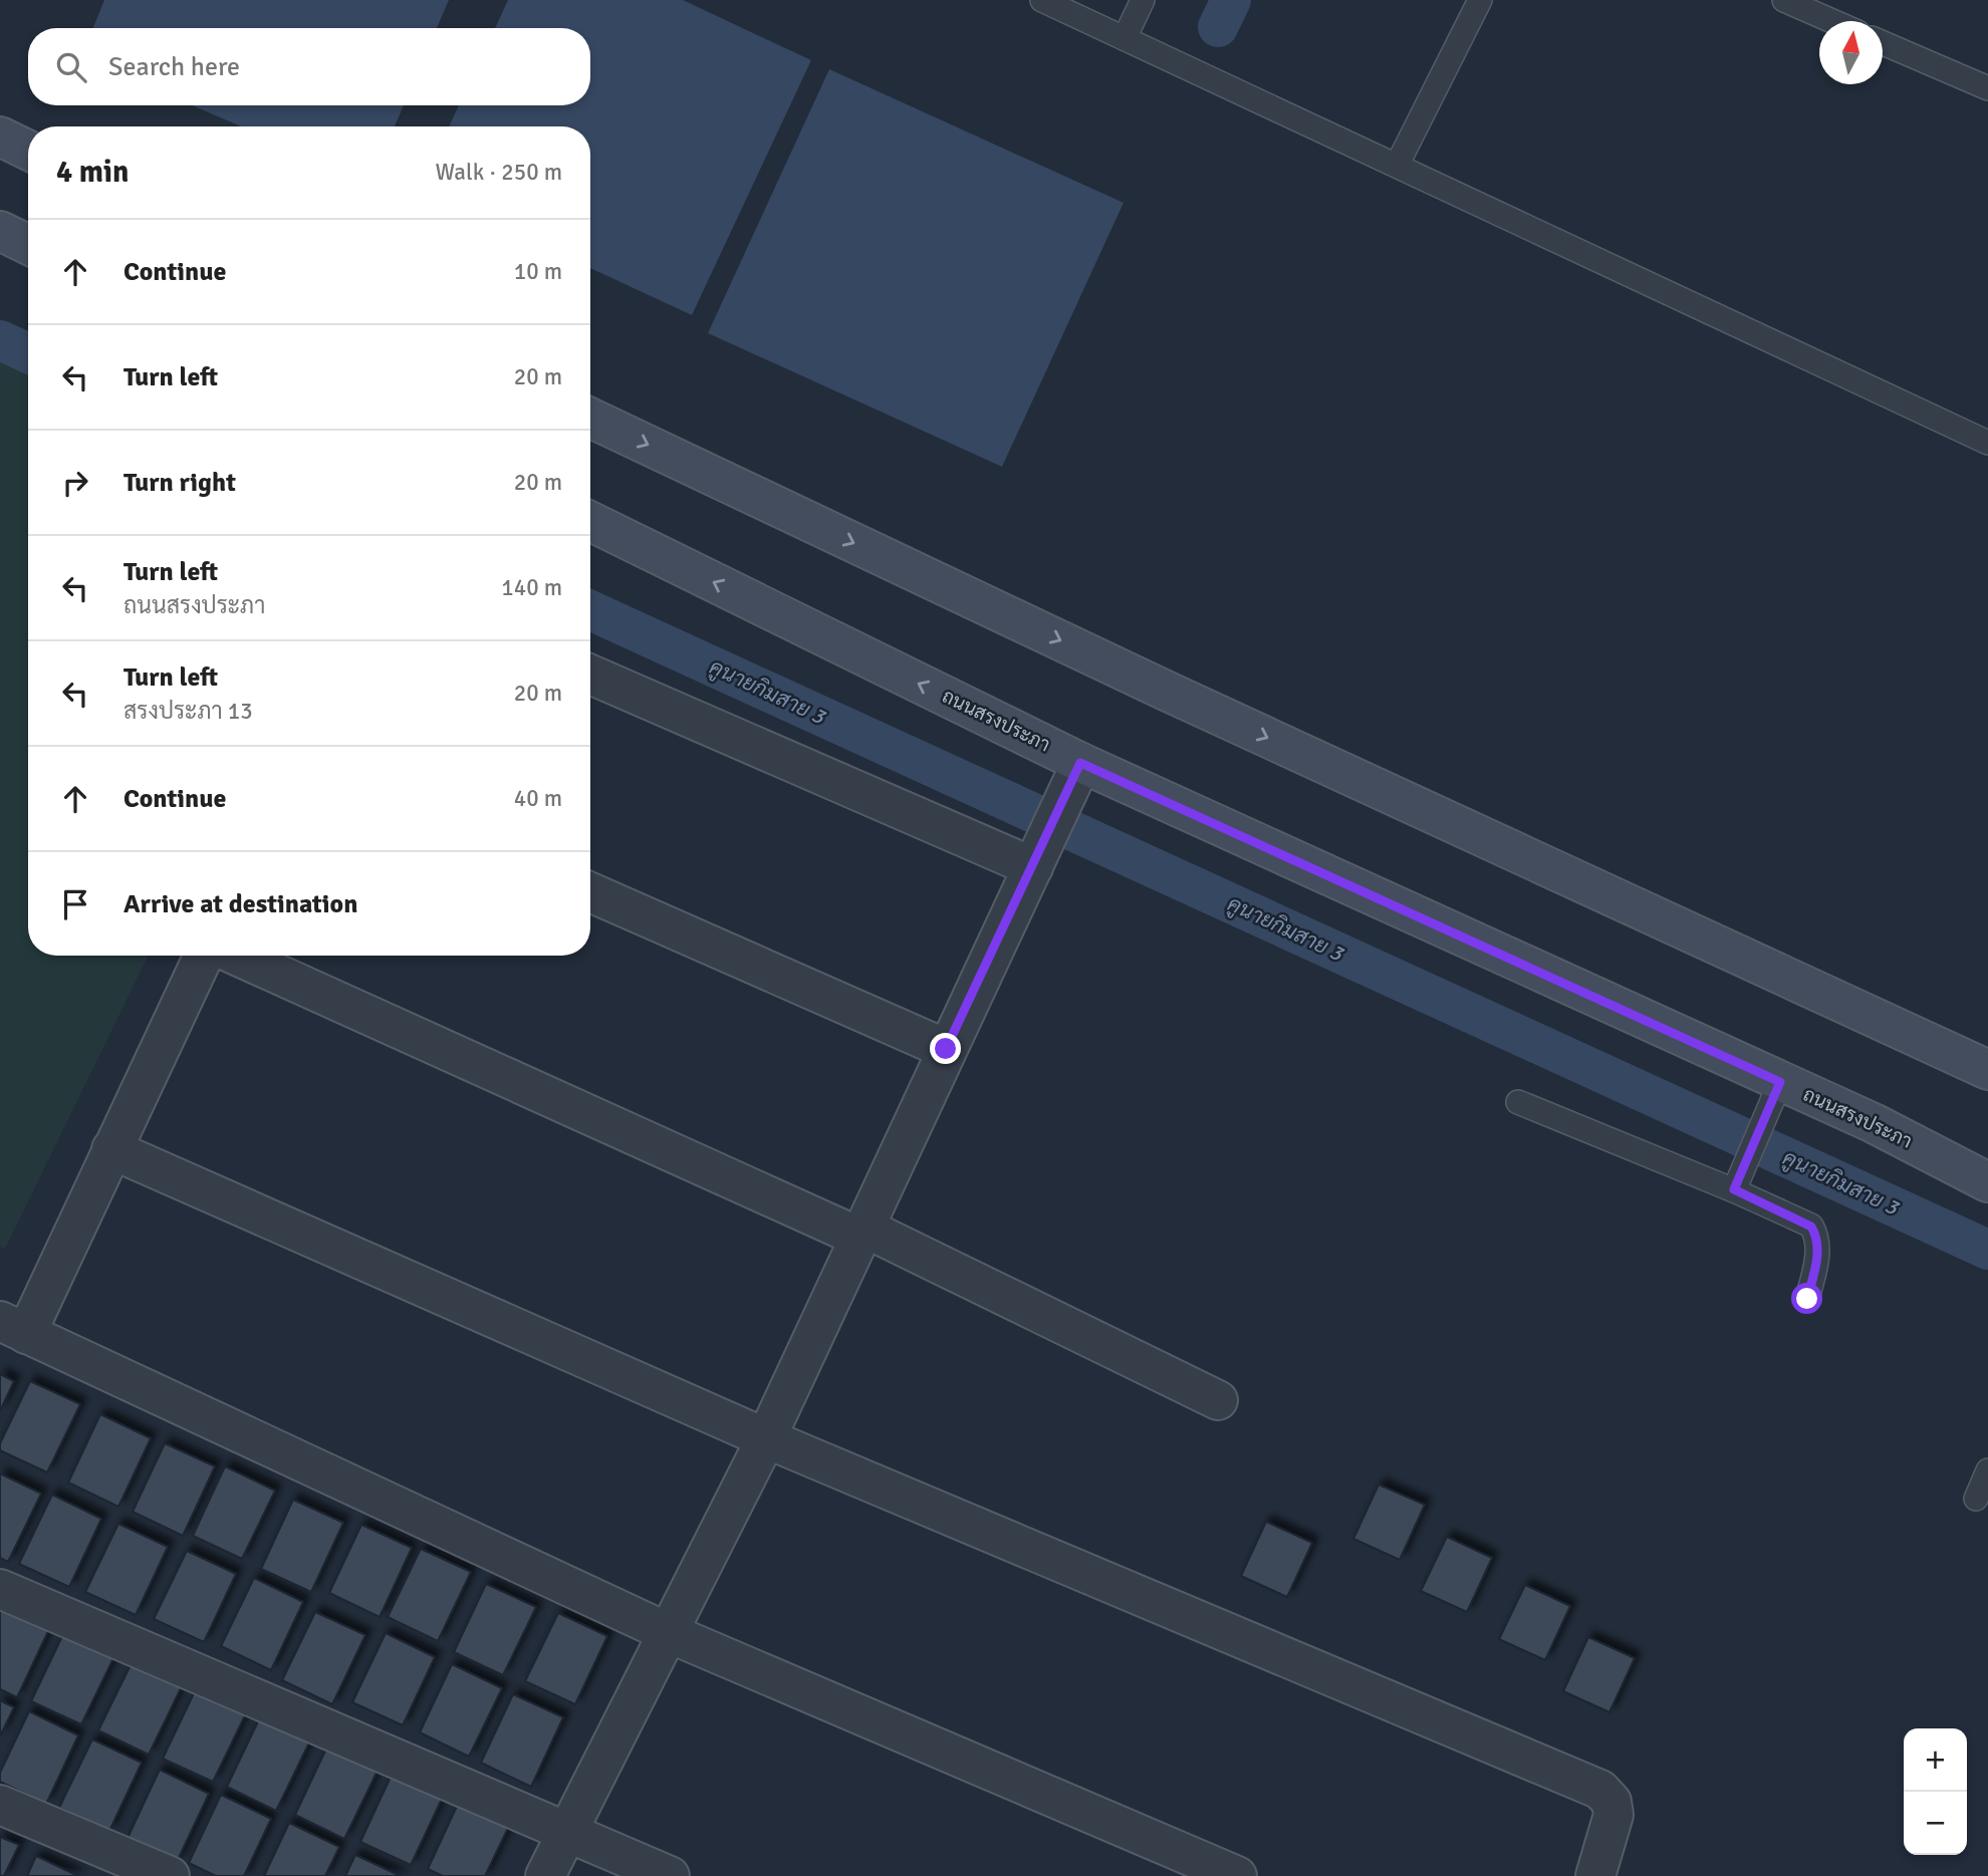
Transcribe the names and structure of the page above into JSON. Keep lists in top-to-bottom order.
{
  "streets": {
    "main road": ["ถนนสรงประภา"]
  },
  "water": ["คูนายกิมสาย 3"],
  "north": "top",
  "page": {
    "search": "Search here",
    "heading": ["4 min", "Walk · 250 m"],
    "list": [
      ["Continue", "10 m"],
      ["Turn left", "20 m"],
      ["Turn right", "20 m"],
      ["Turn left", "ถนนสรงประภา", "140 m"],
      ["Turn left", "สรงประภา 13", "20 m"],
      ["Continue", "40 m"],
      "Arrive at destination"
    ],
    "map_buttons": ["+", "−"]
  }
}
